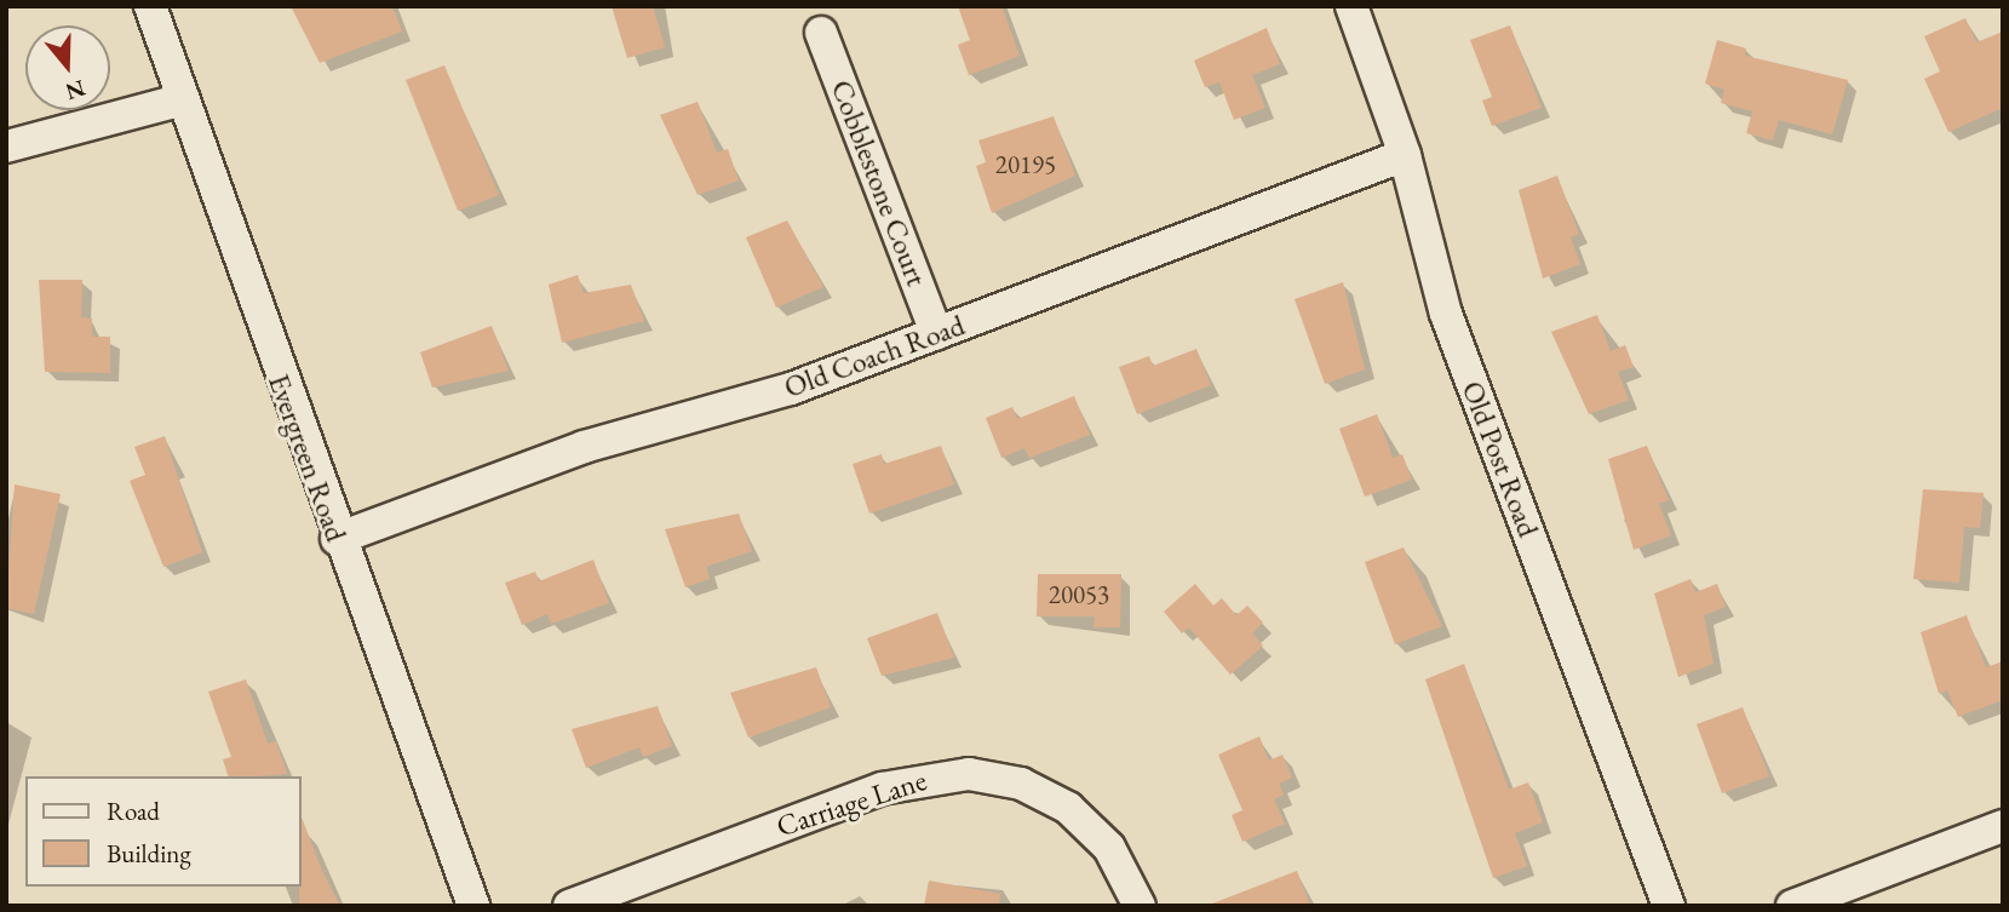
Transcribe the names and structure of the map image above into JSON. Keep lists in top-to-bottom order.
{
  "streets": {
    "street": [
      "Cobblestone Court",
      "Old Coach Road",
      "Evergreen Road",
      "Old Post Road",
      "Carriage Lane"
    ]
  },
  "crossings": [
    ["Cobblestone Court", "Old Coach Road"],
    ["Old Coach Road", "Evergreen Road"],
    ["Old Coach Road", "Old Post Road"]
  ],
  "house_numbers": ["20195", "20053"],
  "legend": ["Road", "Building"],
  "north": "bottom"
}
